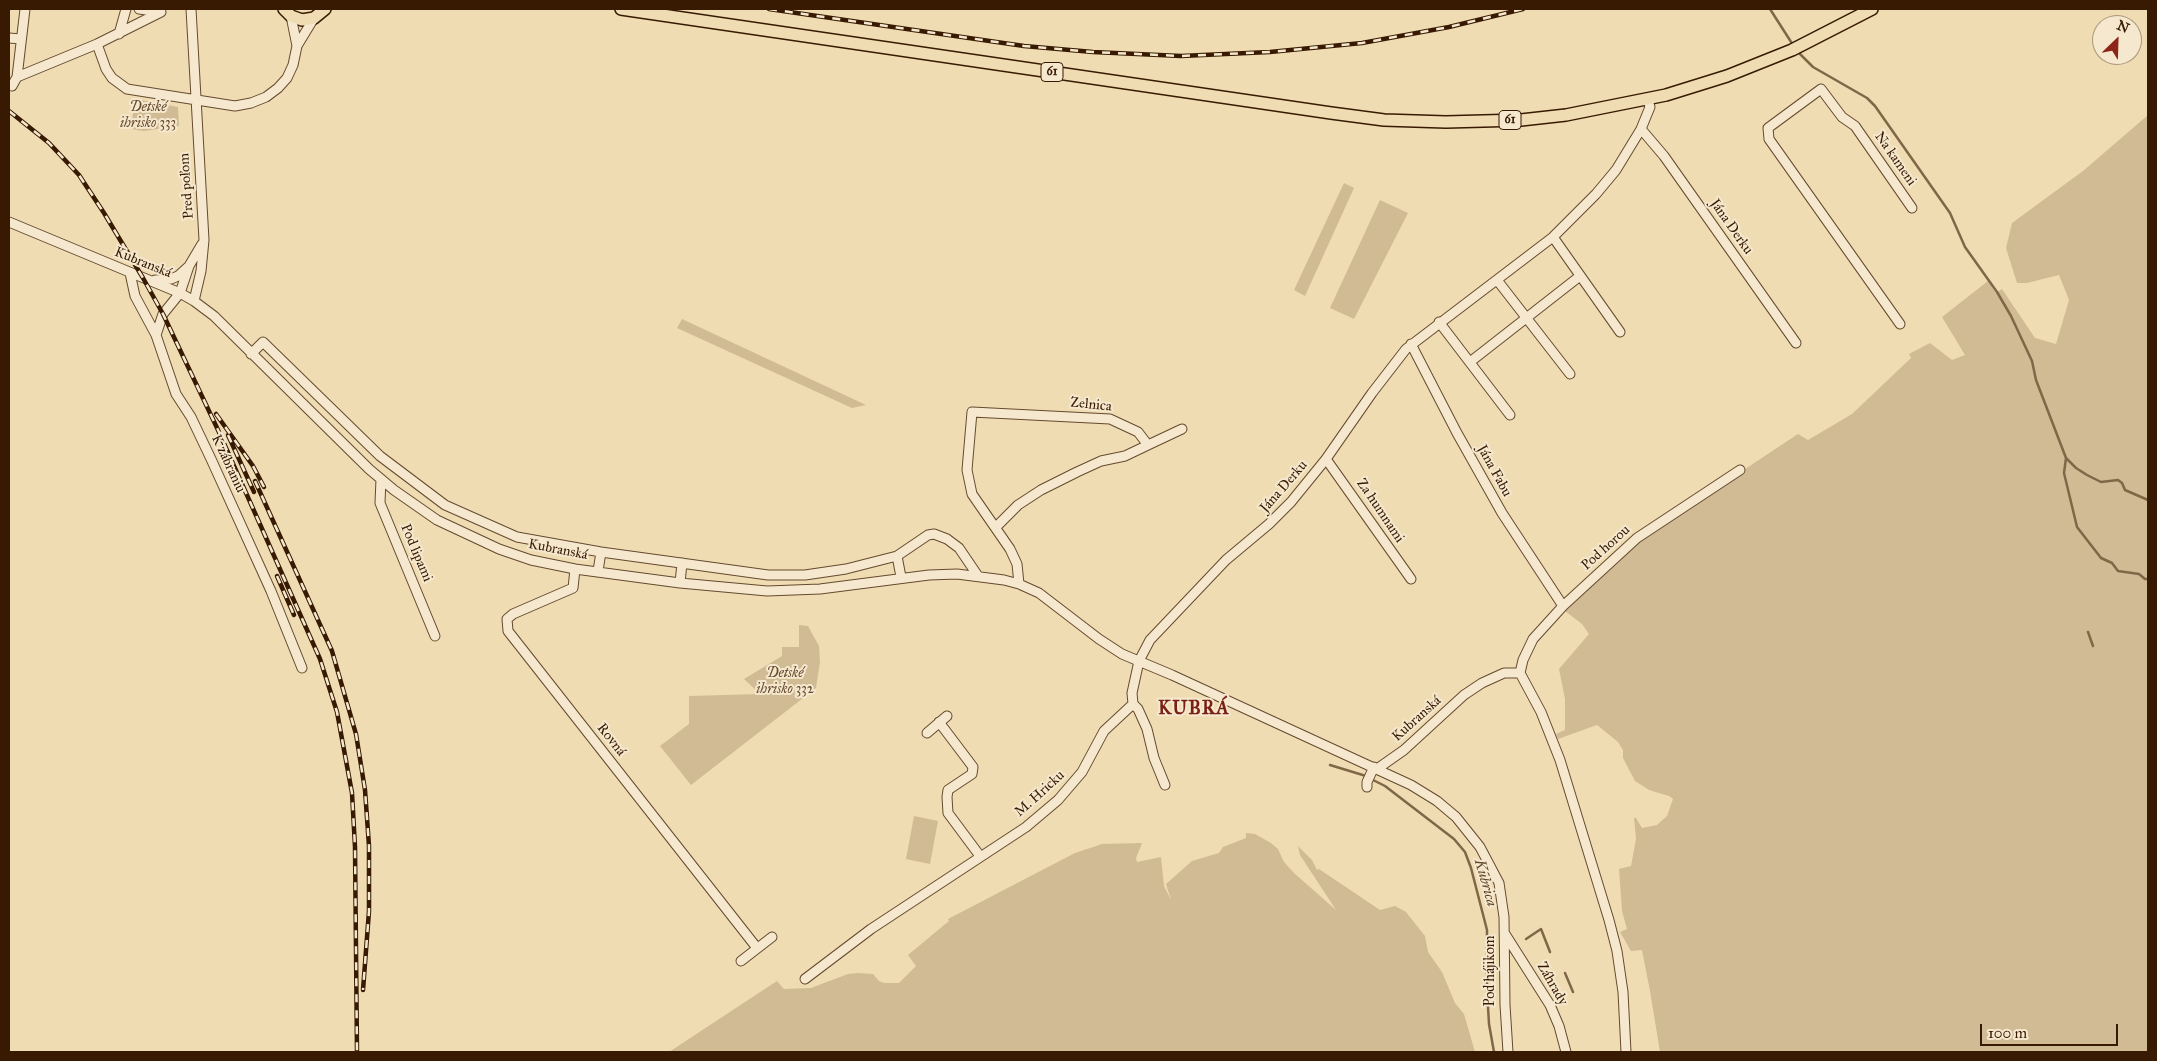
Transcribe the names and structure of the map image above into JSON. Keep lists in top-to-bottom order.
{
  "streets": {
    "main road": ["61"],
    "street": [
      "Na kameni",
      "Pred poľom",
      "Jána Derku",
      "Kubranská",
      "Zelnica",
      "K zábraniu",
      "Jána Fabu",
      "Za humnami",
      "Pod horou",
      "Pod lipami",
      "Rovná",
      "M. Hricku",
      "Pod hájikom",
      "Záhrady"
    ]
  },
  "crossings": [
    ["61", "Jána Derku"],
    ["Pred poľom", "Kubranská"],
    ["Jána Derku", "Kubranská"],
    ["Jána Derku", "Jána Fabu"],
    ["Jána Derku", "Za humnami"],
    ["Kubranská", "Zelnica"],
    ["Kubranská", "K zábraniu"],
    ["Kubranská", "Pod horou"],
    ["Kubranská", "Pod lipami"],
    ["Kubranská", "Rovná"],
    ["Kubranská", "Pod hájikom"],
    ["Jána Fabu", "Pod horou"],
    ["Pod hájikom", "Záhrady"]
  ],
  "districts": ["KUBRÁ"],
  "water": ["Kubrica"],
  "parks": ["Detské ihrisko 333", "Detské ihrisko 332"],
  "scale_bar": "100 m",
  "north": "top right"
}
